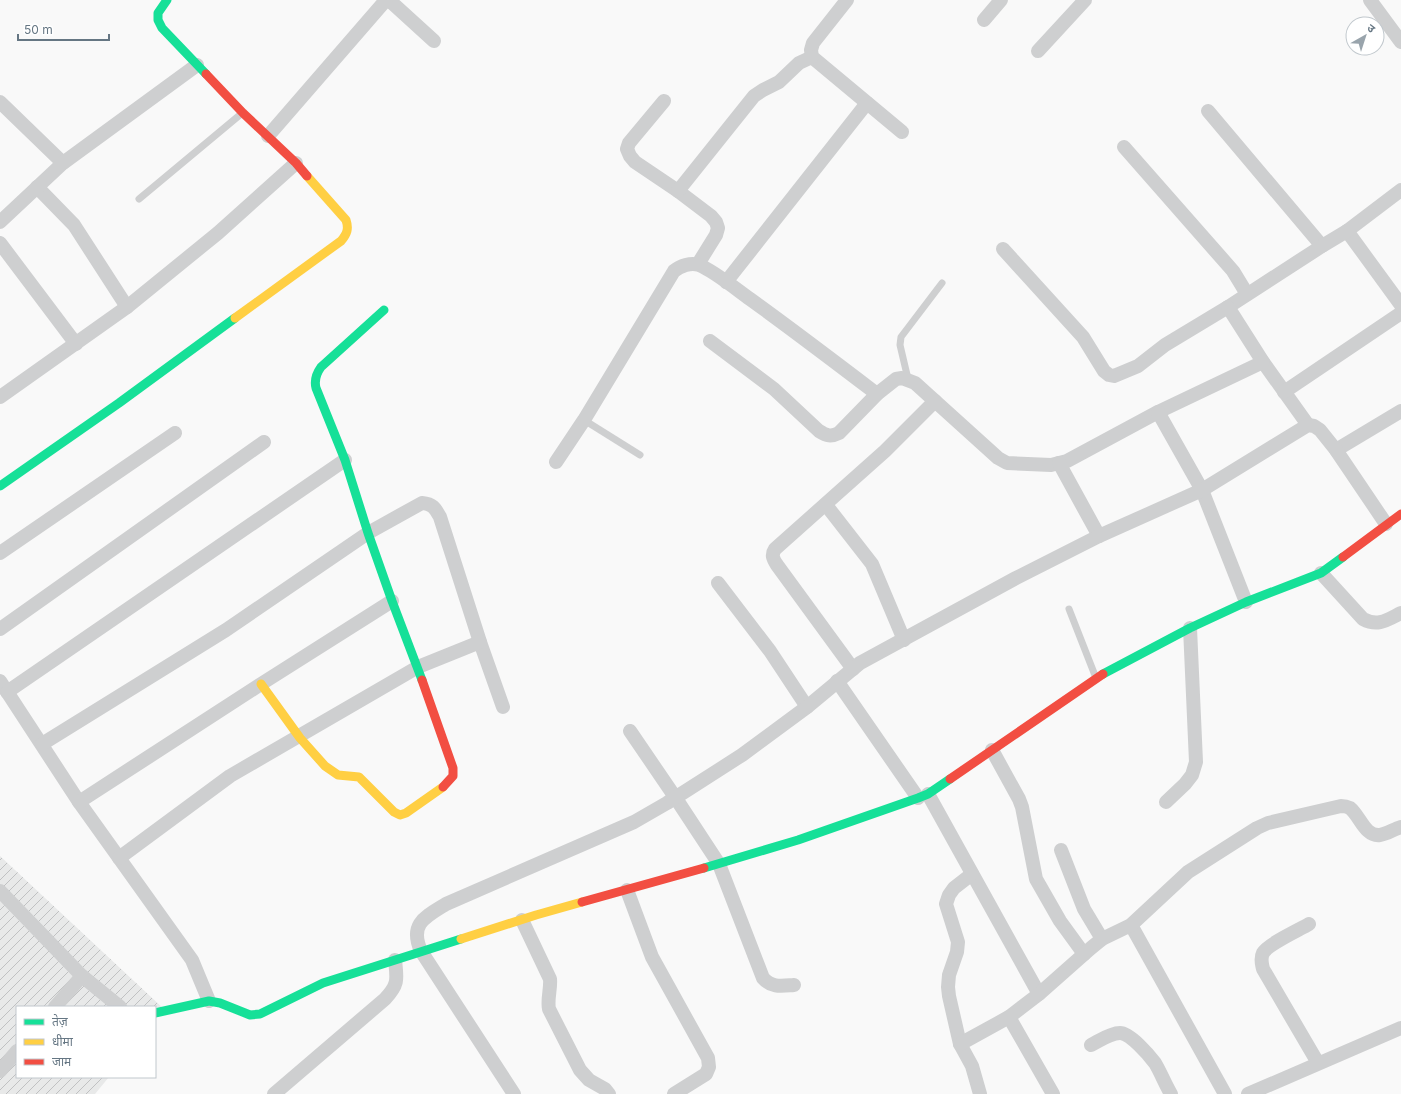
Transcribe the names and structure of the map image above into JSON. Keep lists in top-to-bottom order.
{
  "legend": ["तेज़", "धीमा", "जाम"],
  "scale_bar": "50 m",
  "north": "top right"
}
